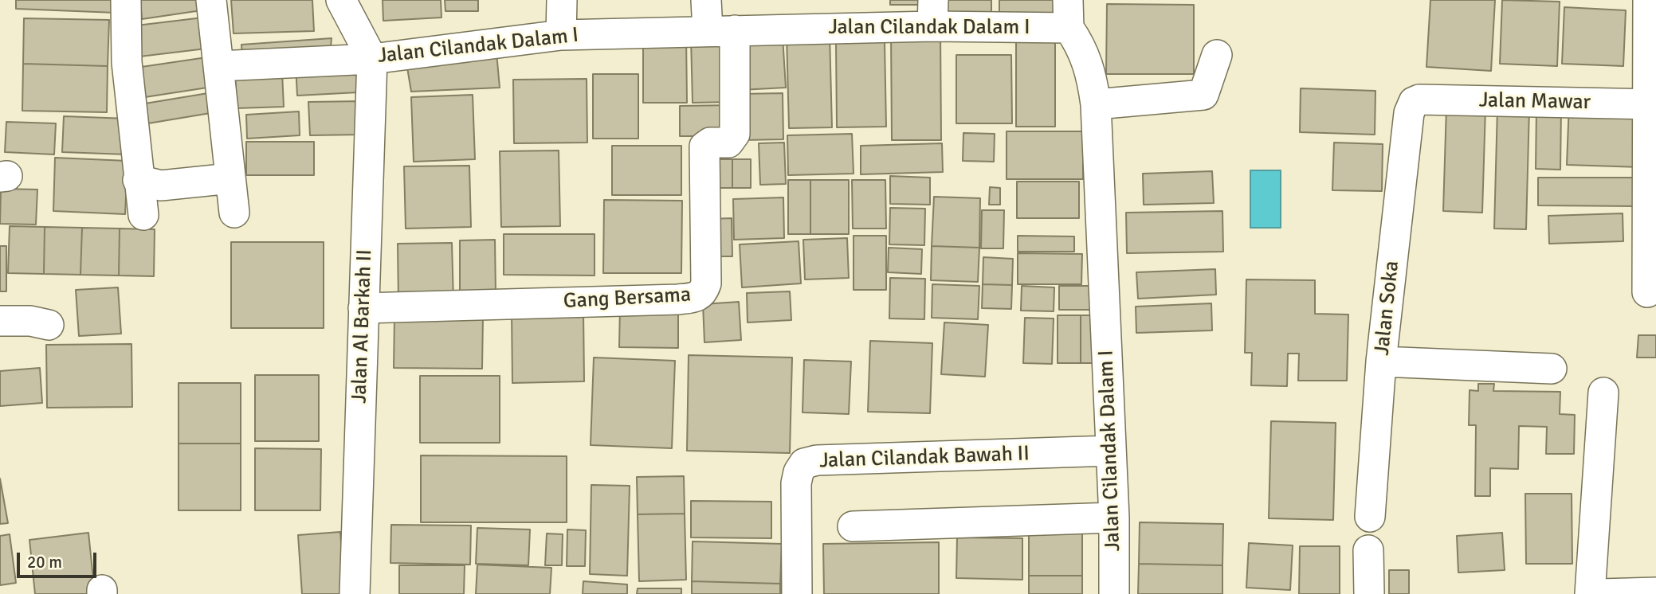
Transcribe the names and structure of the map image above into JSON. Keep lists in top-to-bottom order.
{
  "streets": {
    "street": [
      "Jalan Cilandak Dalam I",
      "Jalan Mawar",
      "Gang Bersama",
      "Jalan Soka",
      "Jalan Al Barkah II",
      "Jalan Cilandak Bawah II"
    ]
  },
  "crossings": [
    ["Jalan Cilandak Dalam I", "Gang Bersama"],
    ["Jalan Cilandak Dalam I", "Jalan Al Barkah II"],
    ["Jalan Cilandak Dalam I", "Jalan Cilandak Bawah II"],
    ["Jalan Mawar", "Jalan Soka"],
    ["Gang Bersama", "Jalan Al Barkah II"]
  ],
  "scale_bar": "20 m"
}
